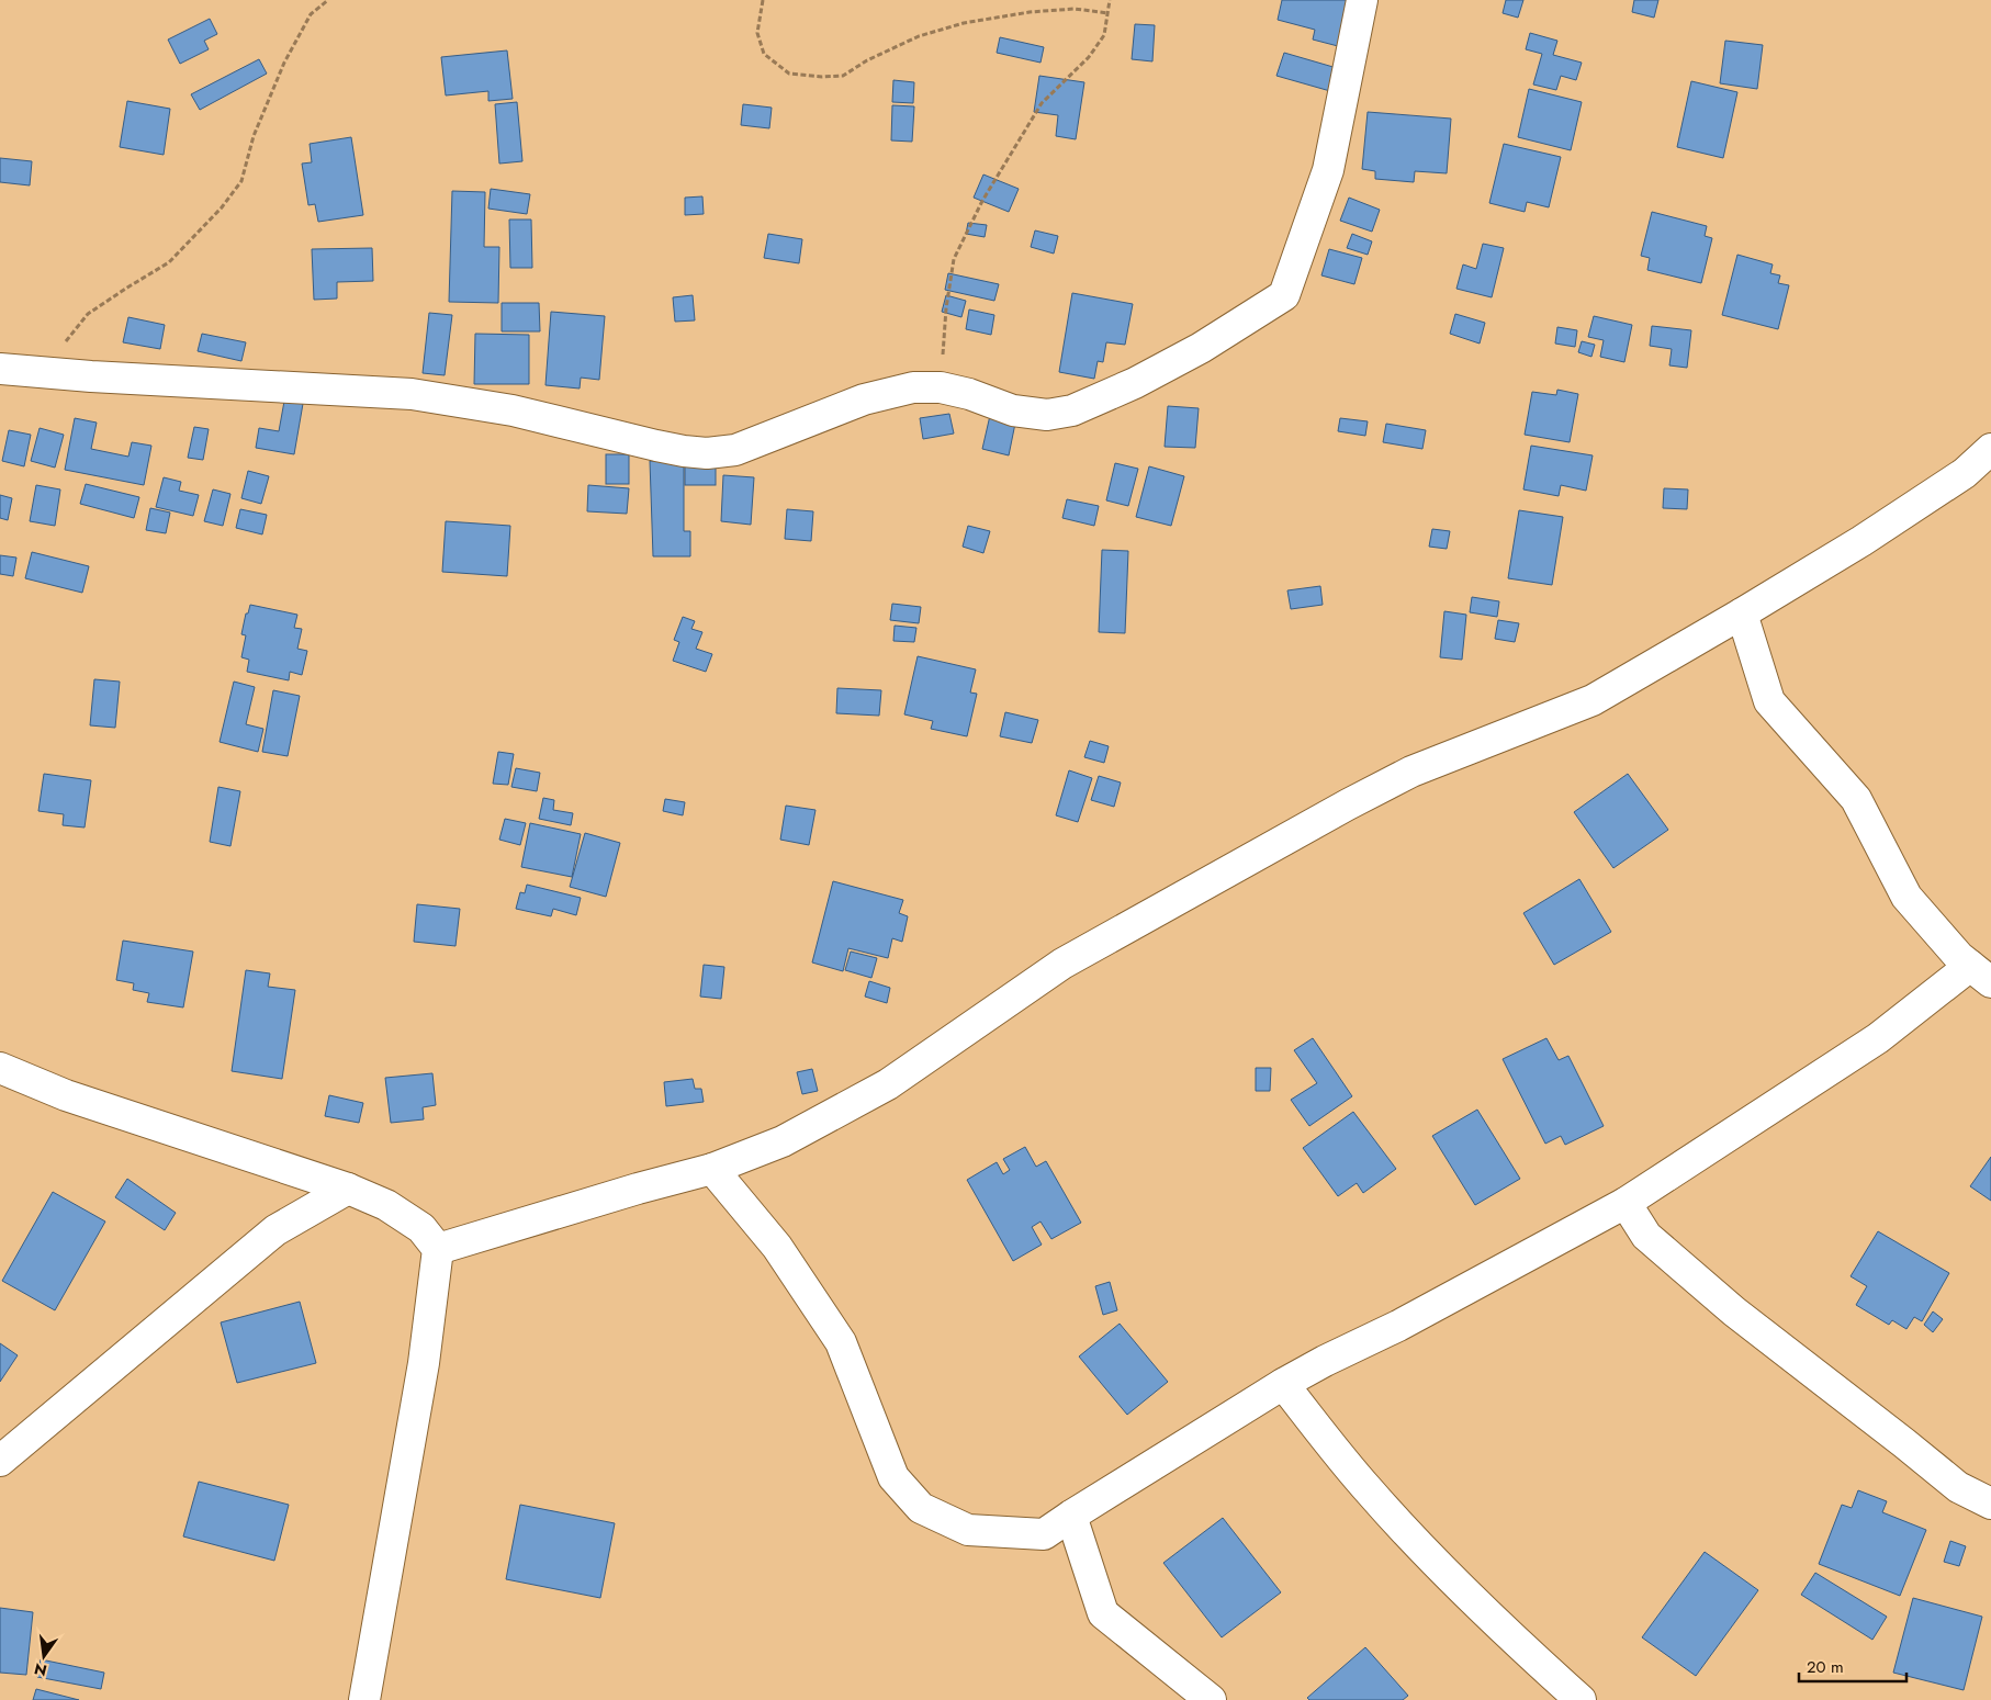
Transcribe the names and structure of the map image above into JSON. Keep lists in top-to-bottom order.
{
  "scale_bar": "20 m",
  "north": "bottom"
}
